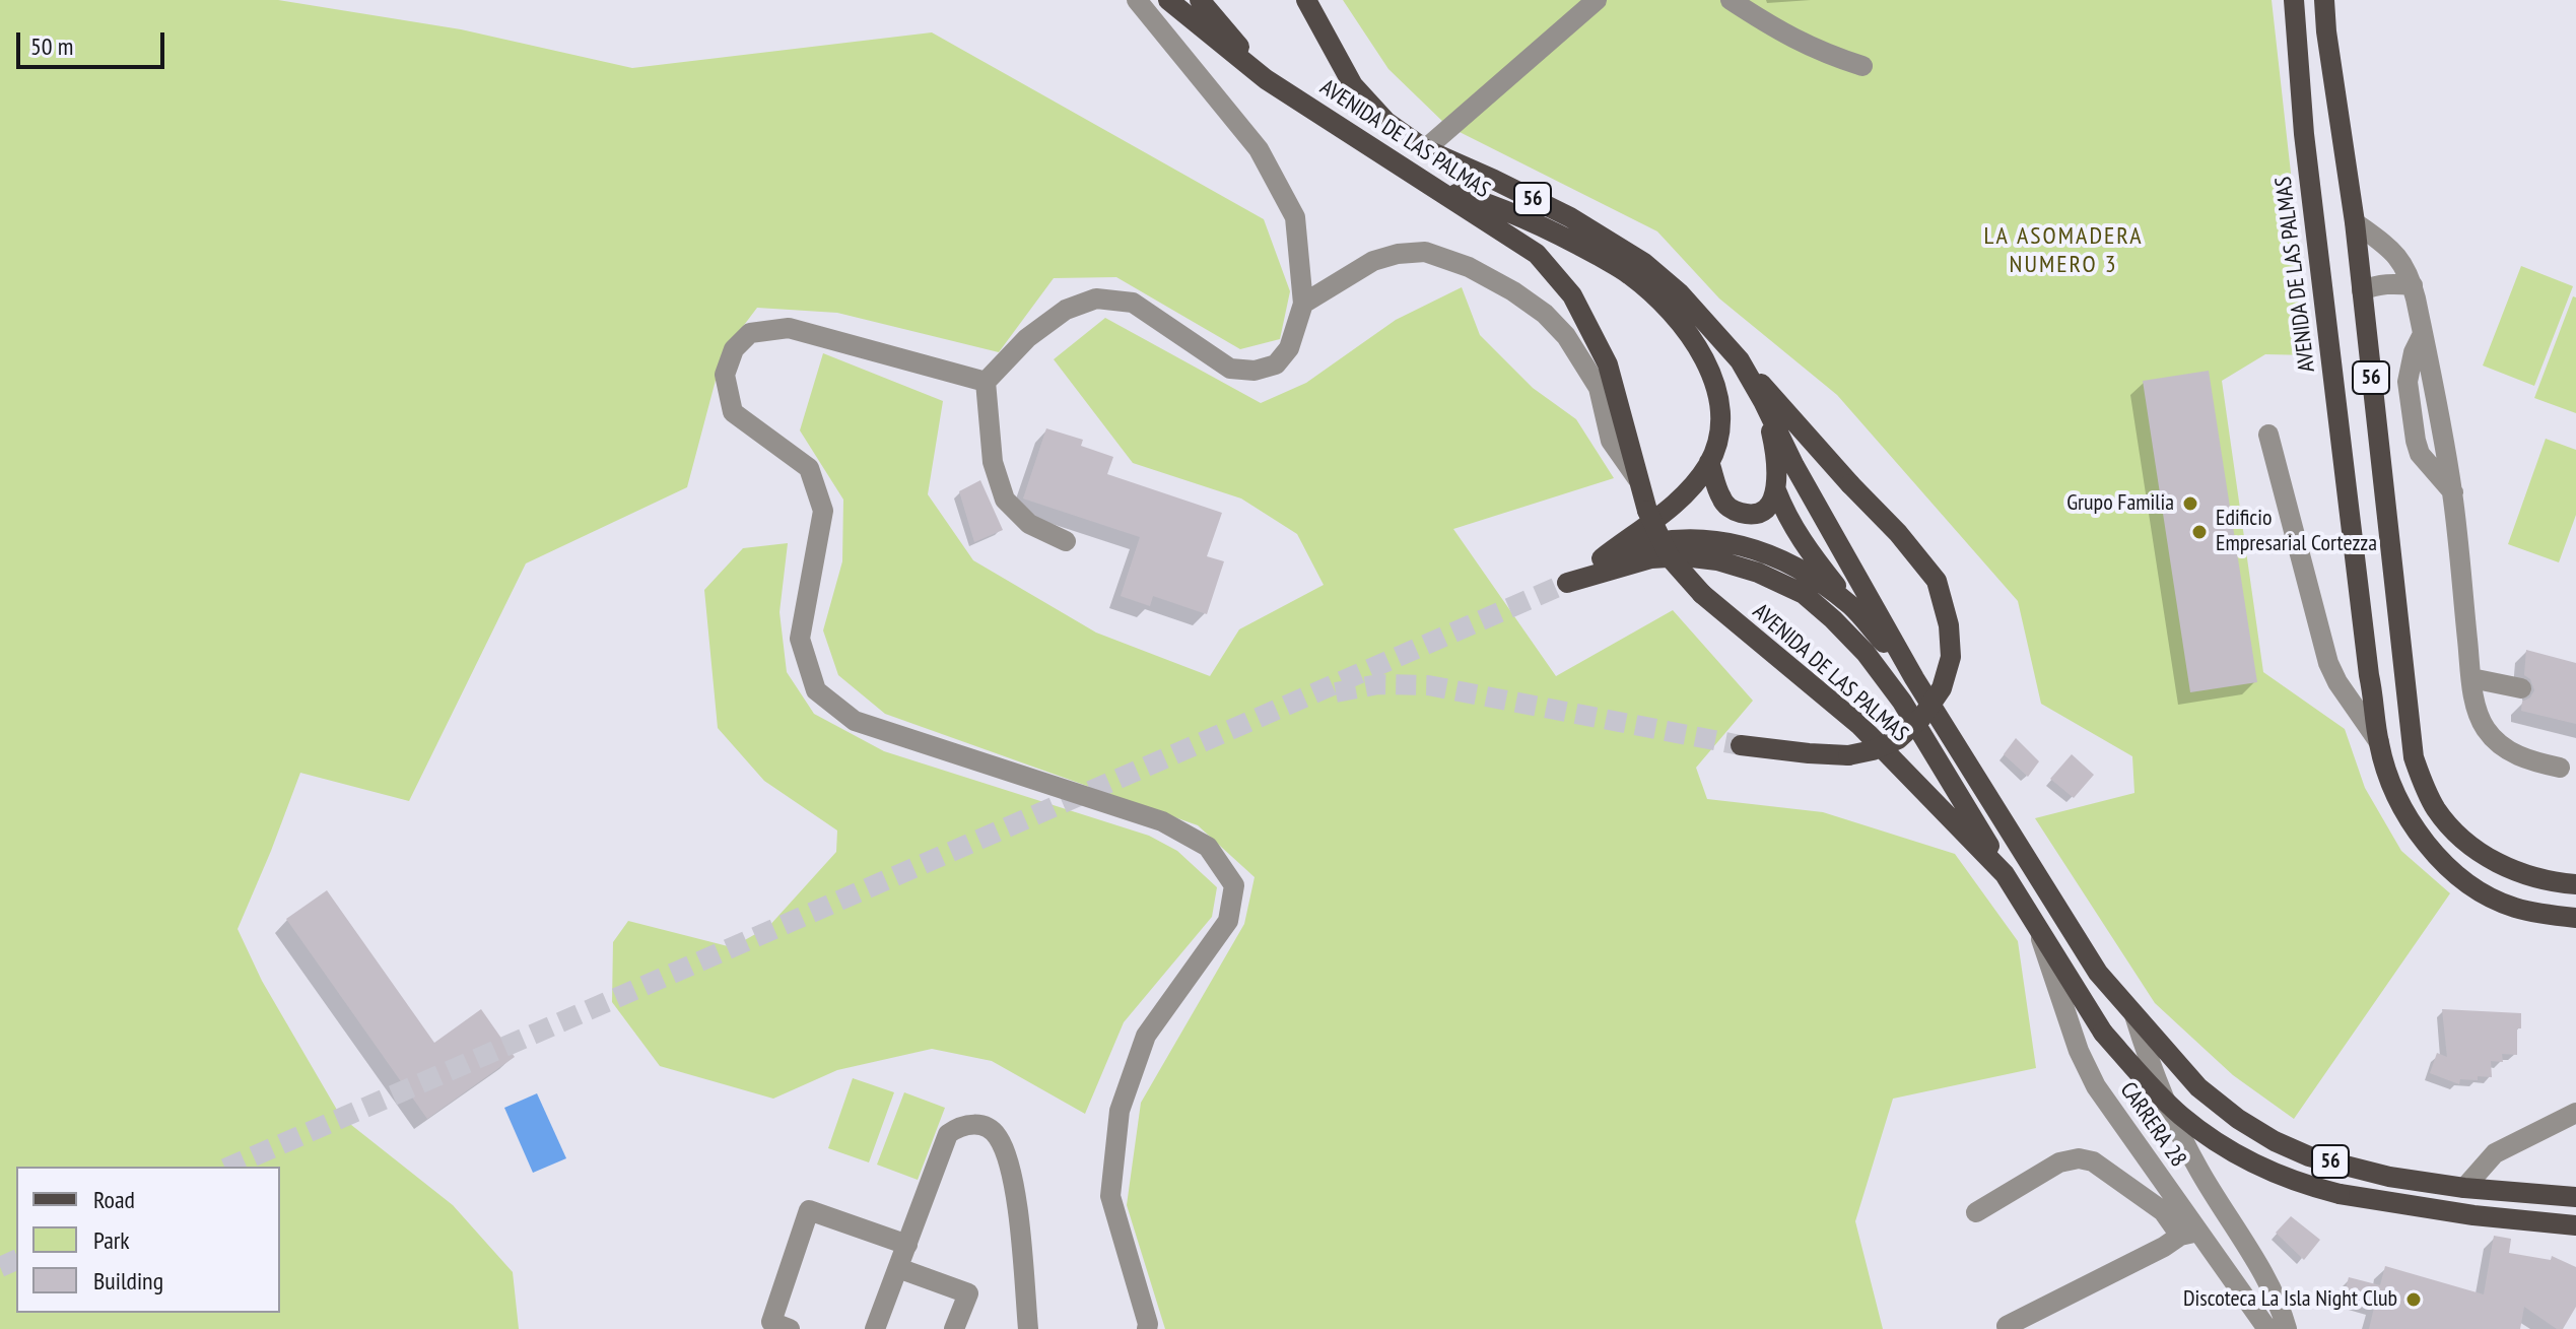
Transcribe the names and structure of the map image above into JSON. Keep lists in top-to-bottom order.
{
  "streets": {
    "main road": ["AVENIDA DE LAS PALMAS", "56"],
    "street": ["CARRERA 28"]
  },
  "crossings": [
    ["AVENIDA DE LAS PALMAS", "CARRERA 28"]
  ],
  "districts": ["LA ASOMADERA NUMERO 3"],
  "places": ["Grupo Familia", "Edificio Empresarial Cortezza", "Discoteca La Isla Night Club"],
  "legend": ["Road", "Park", "Building"],
  "scale_bar": "50 m"
}
